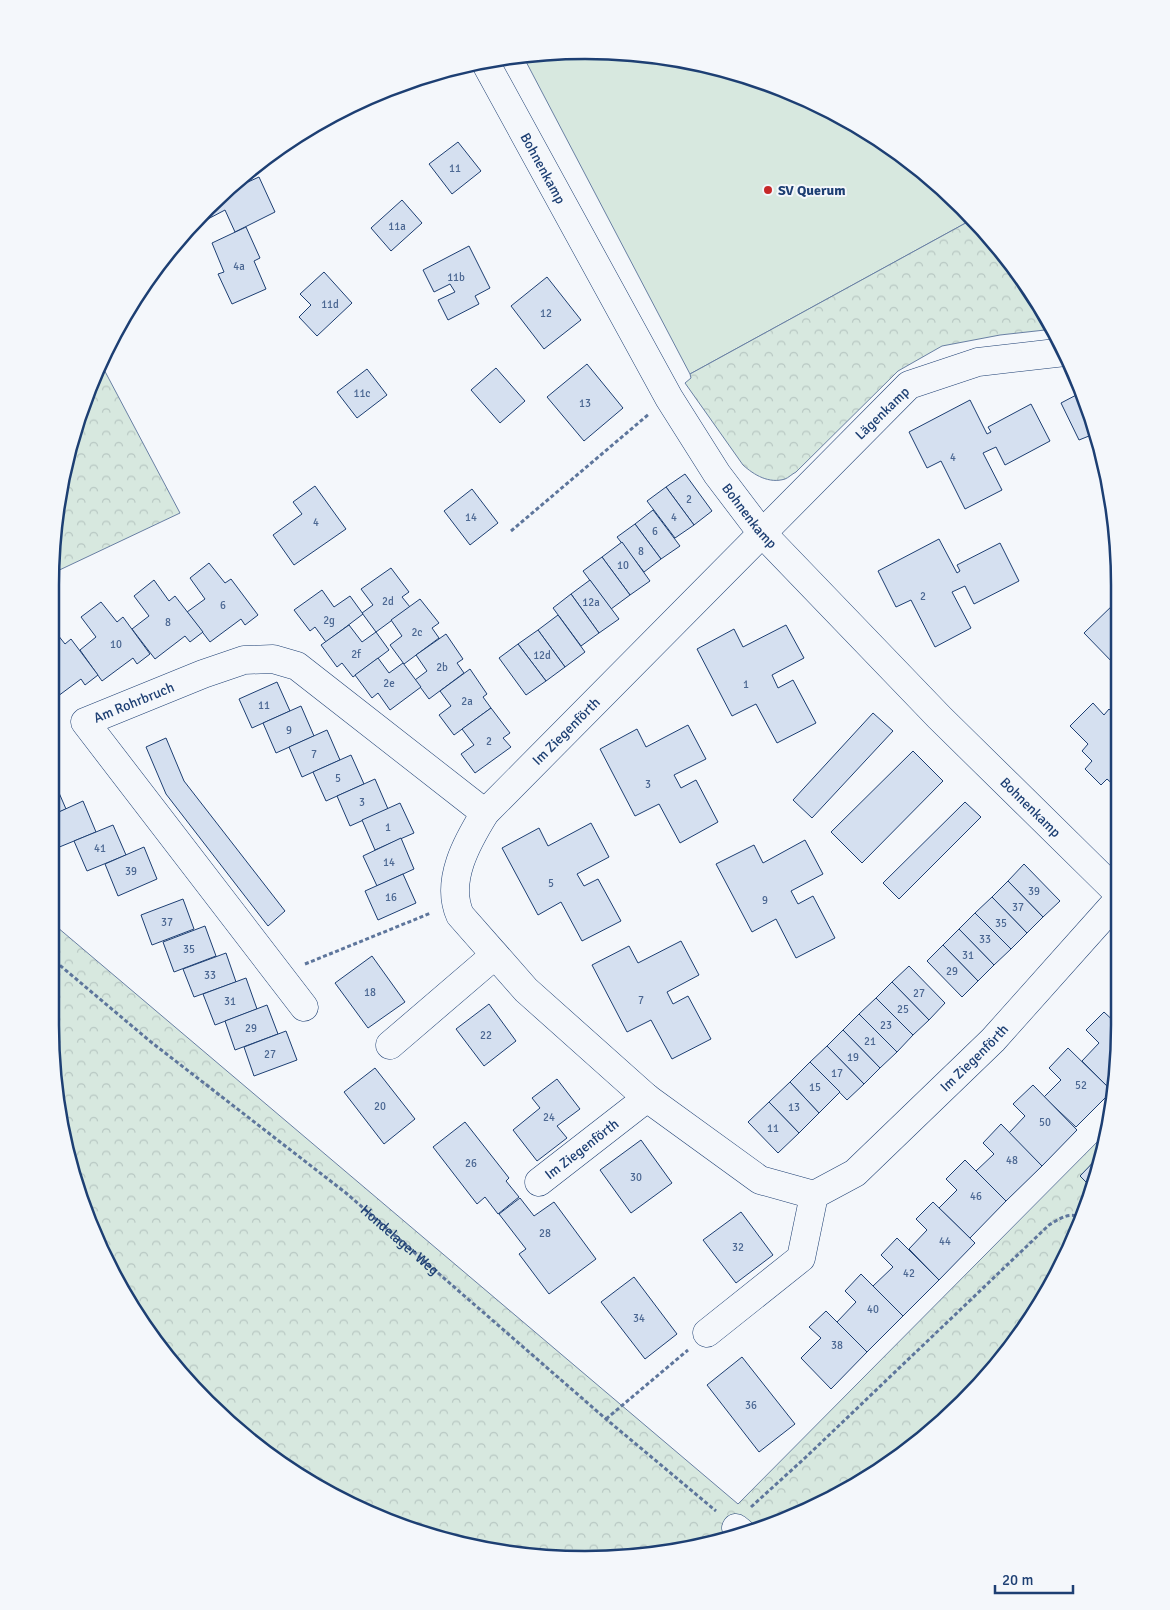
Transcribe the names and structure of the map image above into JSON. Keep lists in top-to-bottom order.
{
  "streets": {
    "street": [
      "Bohnenkamp",
      "Lägenkamp",
      "Am Rohrbruch",
      "Im Ziegenförth"
    ],
    "path": ["Hondelager Weg"]
  },
  "crossings": [
    ["Bohnenkamp", "Lägenkamp"],
    ["Bohnenkamp", "Im Ziegenförth"],
    ["Lägenkamp", "Im Ziegenförth"],
    ["Am Rohrbruch", "Im Ziegenförth"]
  ],
  "places": ["SV Querum"],
  "house_numbers": [
    "11",
    "11a",
    "4a",
    "11b",
    "11d",
    "12",
    "11c",
    "13",
    "4",
    "2",
    "14",
    "4",
    "4",
    "6",
    "8",
    "10",
    "2",
    "2d",
    "12a",
    "6",
    "2g",
    "8",
    "2c",
    "10",
    "2f",
    "12d",
    "2b",
    "2e",
    "1",
    "2a",
    "11",
    "9",
    "2",
    "7",
    "5",
    "3",
    "3",
    "1",
    "41",
    "14",
    "39",
    "5",
    "39",
    "16",
    "9",
    "37",
    "37",
    "35",
    "33",
    "35",
    "31",
    "29",
    "33",
    "18",
    "27",
    "7",
    "31",
    "25",
    "23",
    "29",
    "22",
    "21",
    "27",
    "19",
    "17",
    "52",
    "15",
    "20",
    "13",
    "24",
    "50",
    "11",
    "48",
    "26",
    "30",
    "46",
    "28",
    "44",
    "32",
    "42",
    "40",
    "34",
    "38",
    "36"
  ],
  "scale_bar": "20 m"
}
